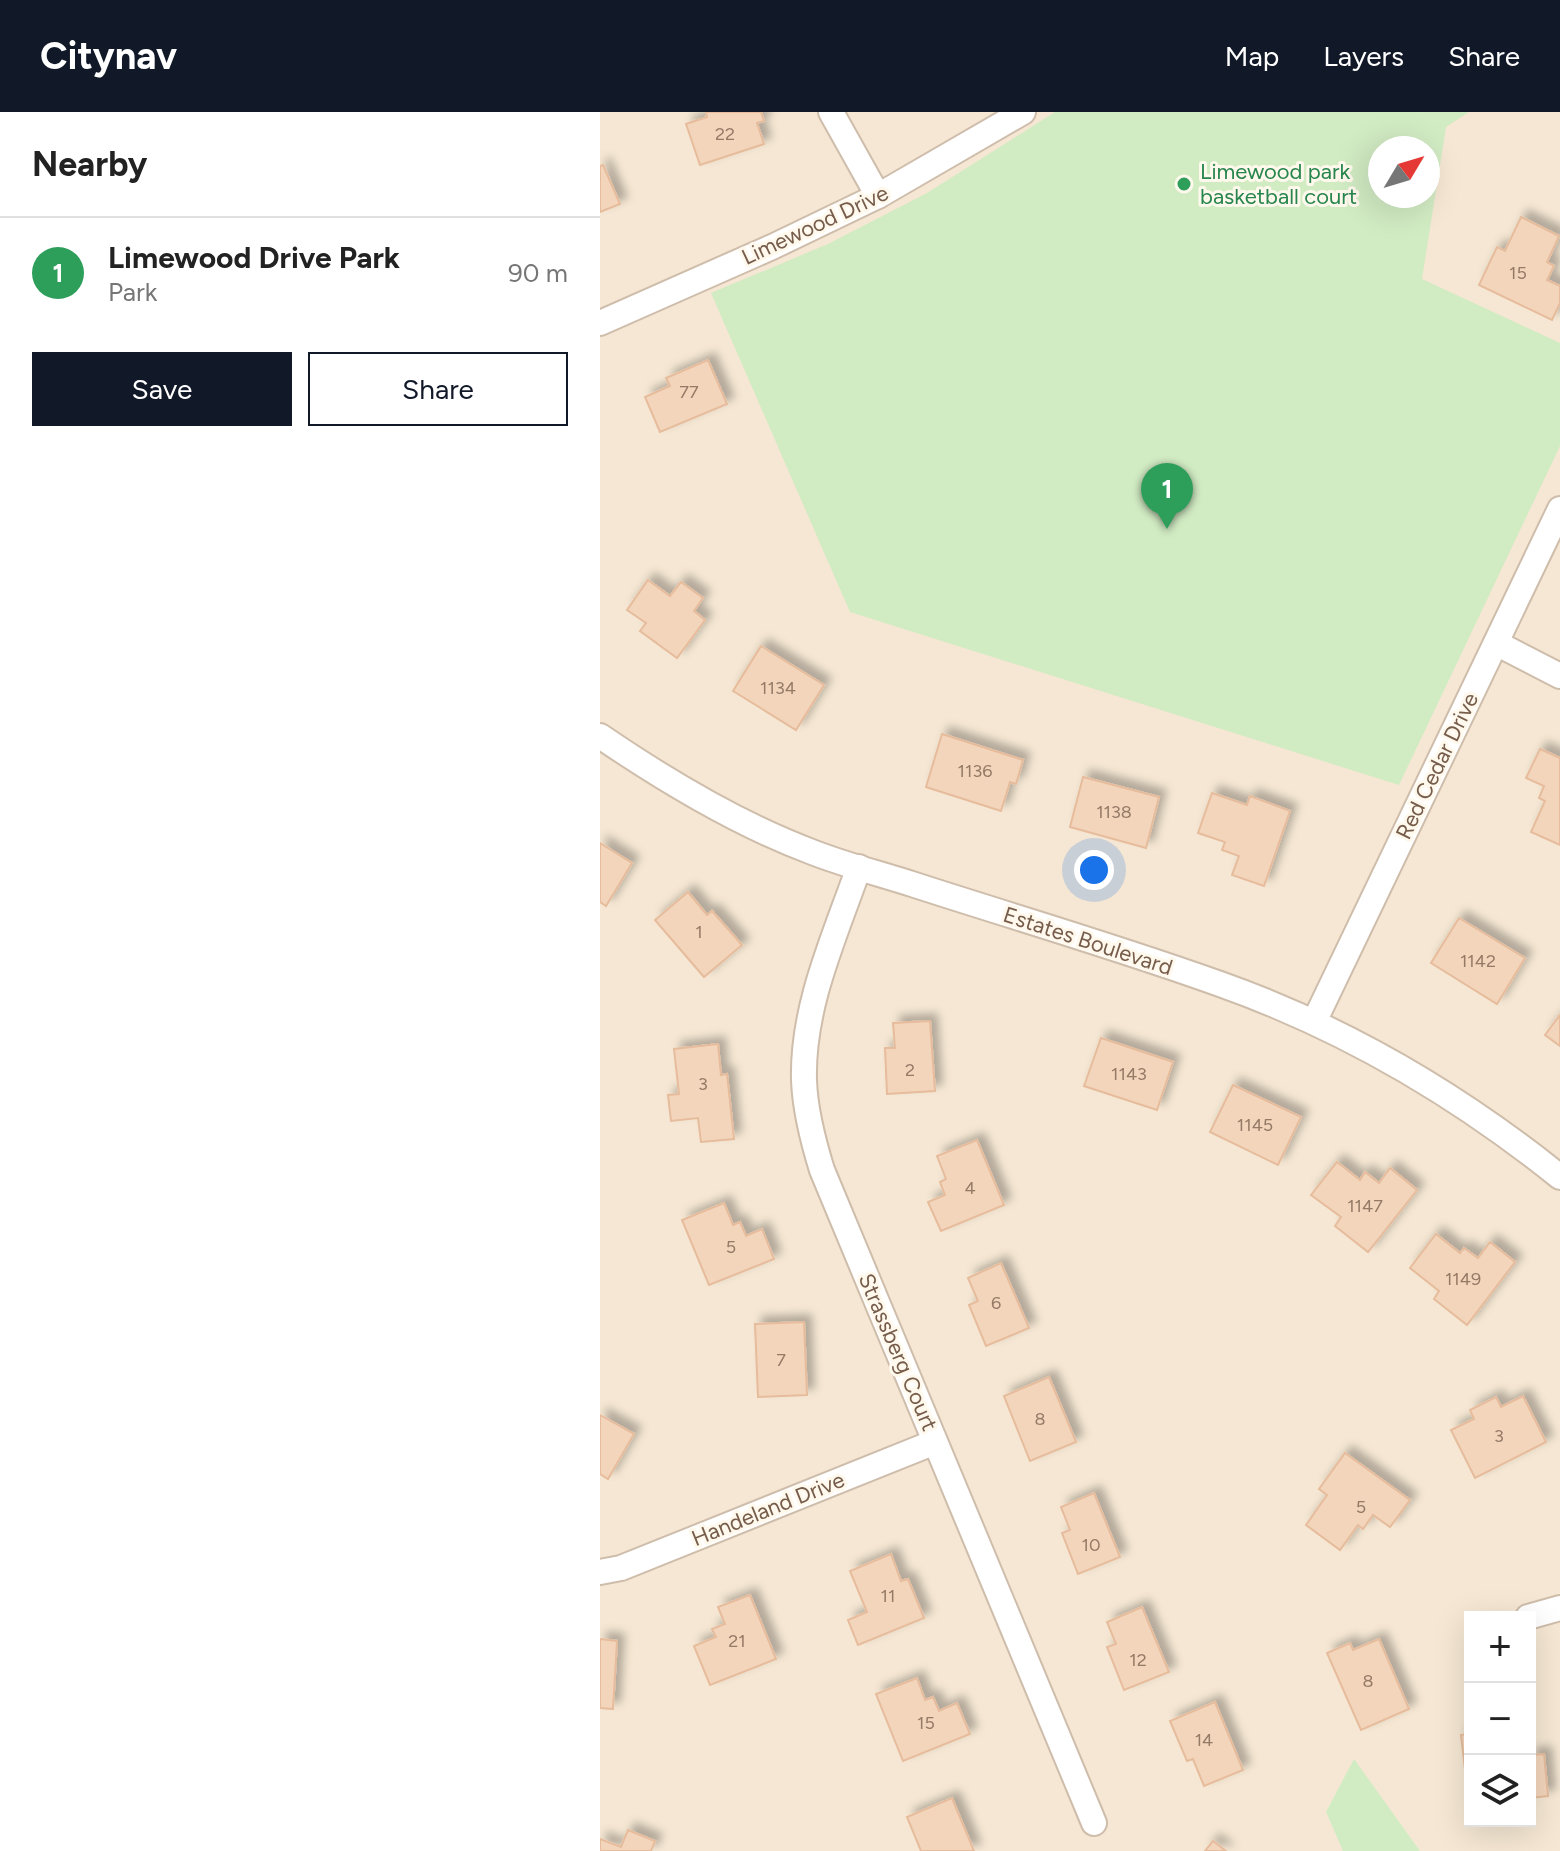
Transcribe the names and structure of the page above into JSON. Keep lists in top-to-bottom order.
{
  "streets": {
    "street": [
      "Limewood Drive",
      "Red Cedar Drive",
      "Estates Boulevard",
      "Strassberg Court",
      "Handeland Drive"
    ]
  },
  "crossings": [
    ["Red Cedar Drive", "Estates Boulevard"],
    ["Estates Boulevard", "Strassberg Court"],
    ["Strassberg Court", "Handeland Drive"]
  ],
  "places": ["Limewood park basketball court"],
  "house_numbers": [
    "22",
    "15",
    "77",
    "1134",
    "1136",
    "1138",
    "1",
    "1142",
    "2",
    "1143",
    "3",
    "1145",
    "4",
    "1147",
    "5",
    "1149",
    "6",
    "7",
    "8",
    "3",
    "5",
    "10",
    "11",
    "21",
    "12",
    "8",
    "15",
    "14"
  ],
  "north": "top right",
  "page": {
    "header": "Citynav",
    "nav": ["Map", "Layers", "Share"],
    "heading": "Nearby",
    "list": [
      {
        "mark": "1",
        "name": "Limewood Drive Park",
        "note": "Park",
        "value": "90 m"
      }
    ],
    "buttons": ["Save", "Share"],
    "pins": "1",
    "map_buttons": ["+", "−"]
  }
}
